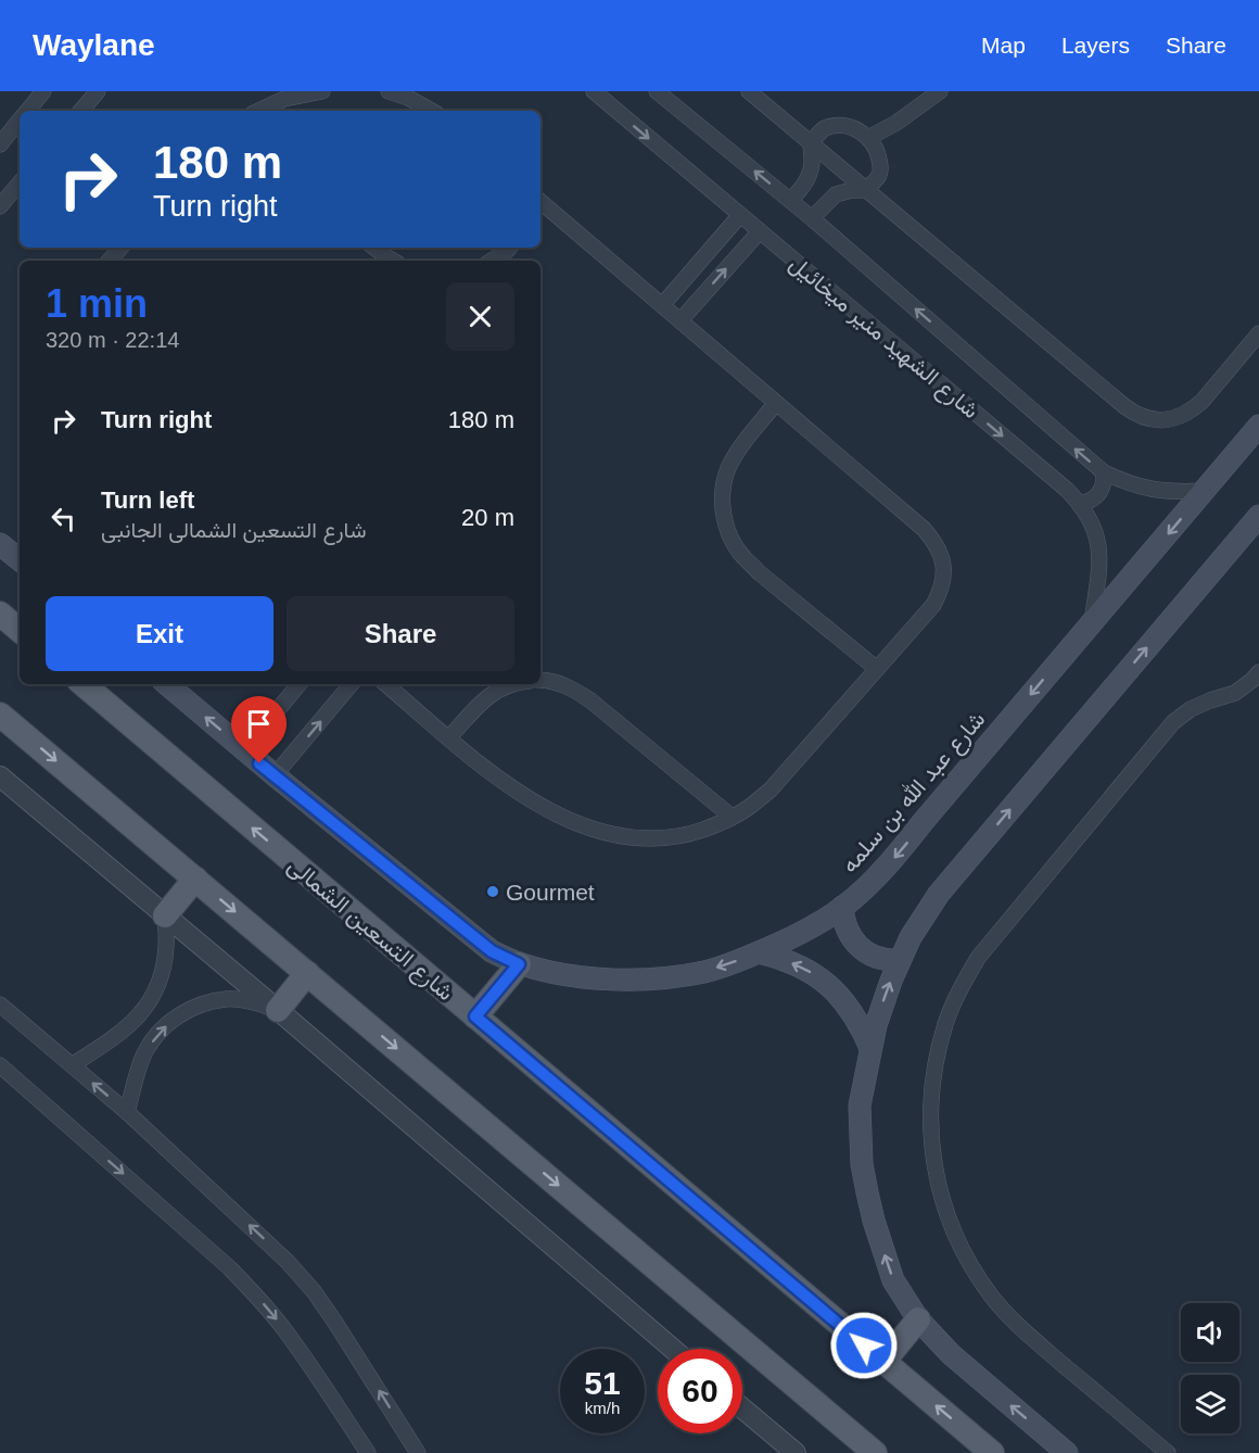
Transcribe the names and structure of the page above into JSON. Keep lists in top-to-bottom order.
{
  "streets": {
    "main road": ["شارع عبد الله بن سلمه", "شارع التسعين الشمالى"],
    "street": ["شارع الشهيد منير ميخائيل"]
  },
  "crossings": [
    ["شارع الشهيد منير ميخائيل", "شارع عبد الله بن سلمه"]
  ],
  "places": ["Gourmet"],
  "page": {
    "header": "Waylane",
    "nav": ["Map", "Layers", "Share"],
    "turn": ["180 m", "Turn right"],
    "heading": ["1 min", "320 m · 22:14"],
    "list": [
      {
        "name": "Turn right",
        "value": "180 m"
      },
      {
        "name": "Turn left",
        "note": "شارع التسعين الشمالى الجانبى",
        "value": "20 m"
      }
    ],
    "buttons": ["Exit", "Share"],
    "speed": "51 km/h",
    "limit": "60"
  }
}
